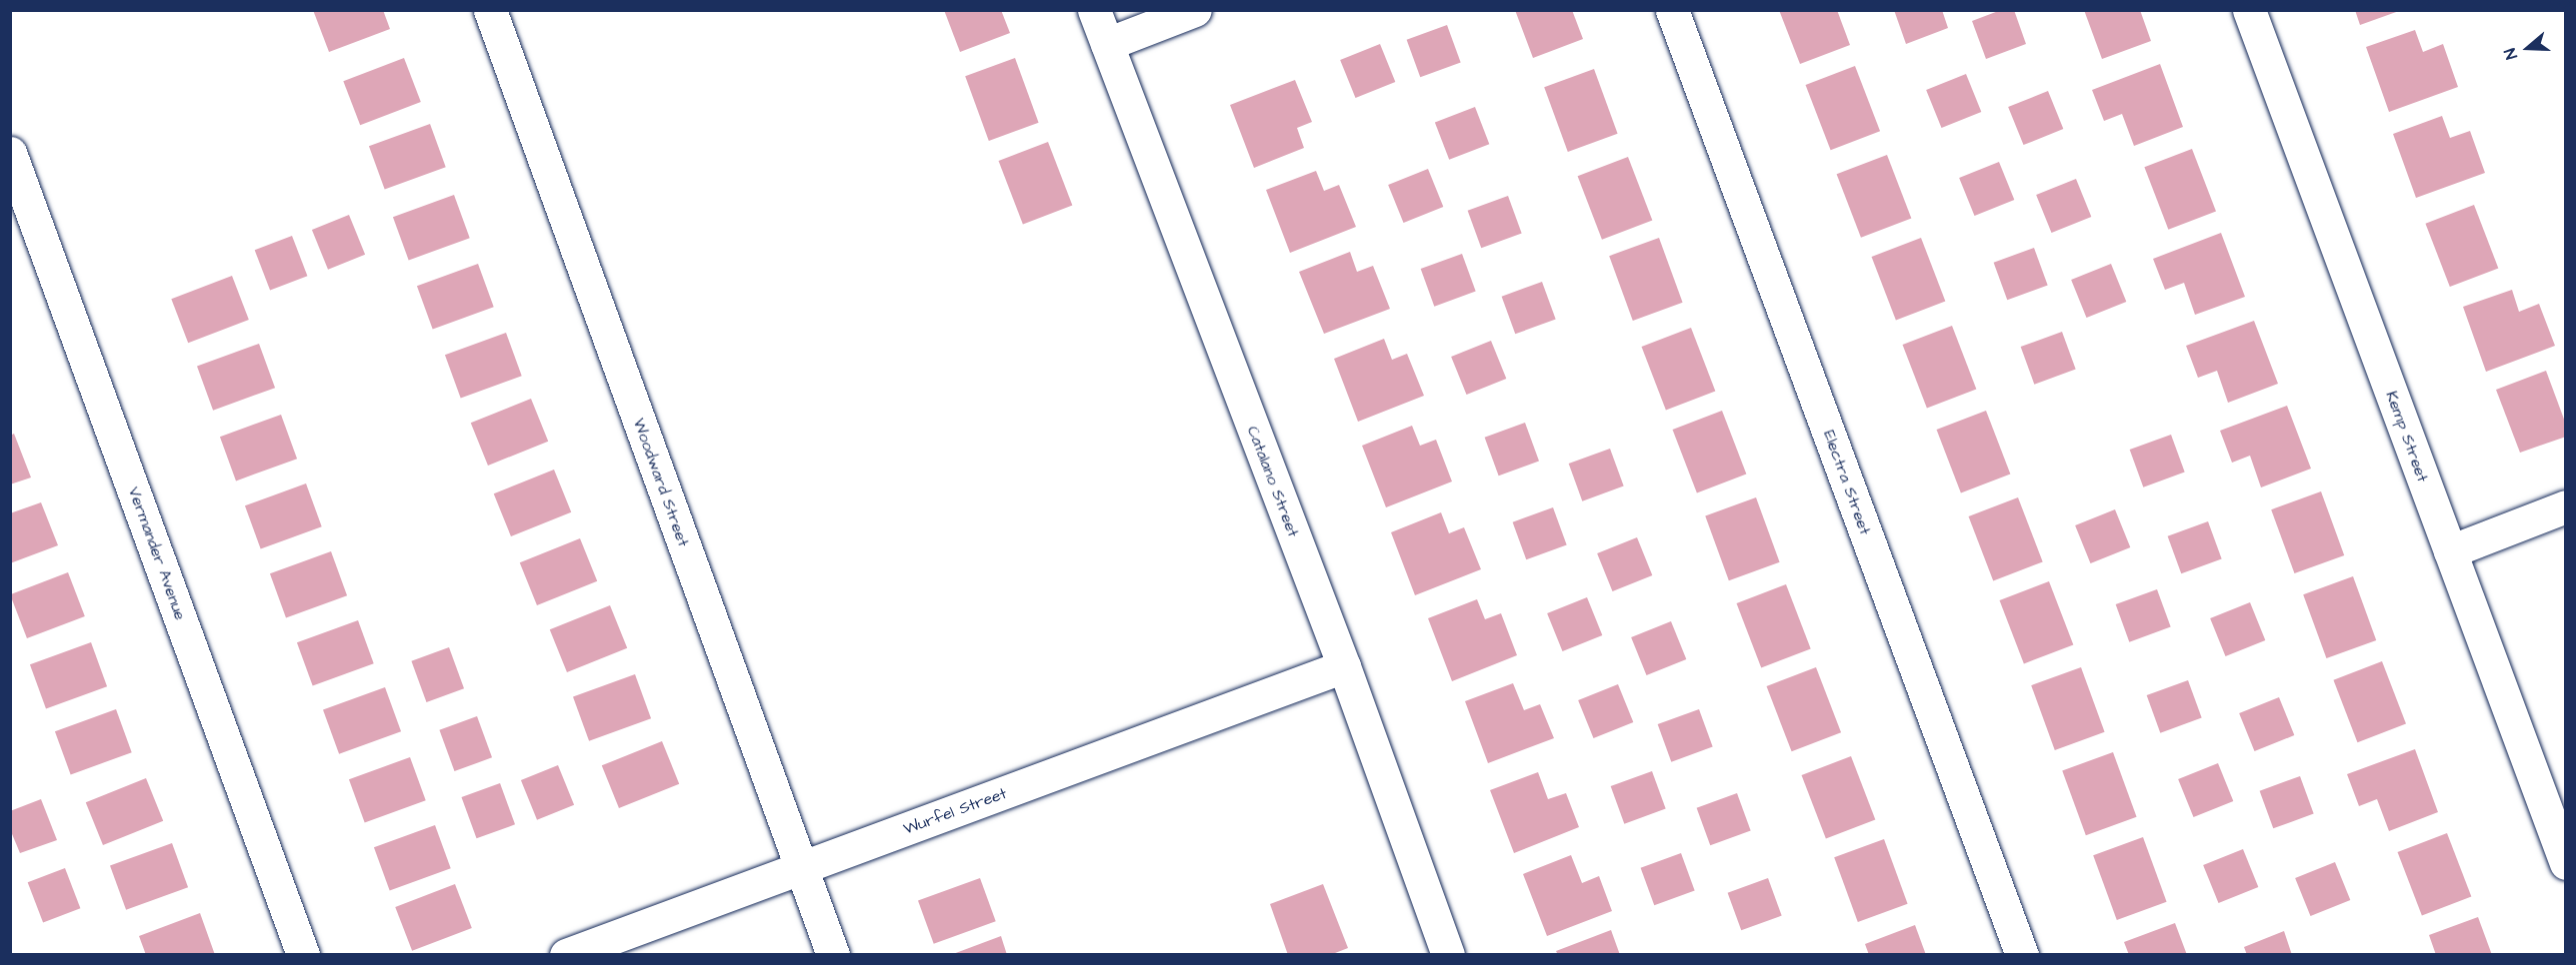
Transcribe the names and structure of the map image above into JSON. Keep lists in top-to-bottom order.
{
  "streets": {
    "street": [
      "Kemp Street",
      "Catalano Street",
      "Woodward Street",
      "Electra Street",
      "Vermander Avenue",
      "Wurfel Street"
    ]
  },
  "crossings": [
    ["Catalano Street", "Wurfel Street"],
    ["Woodward Street", "Wurfel Street"]
  ],
  "north": "left"
}
